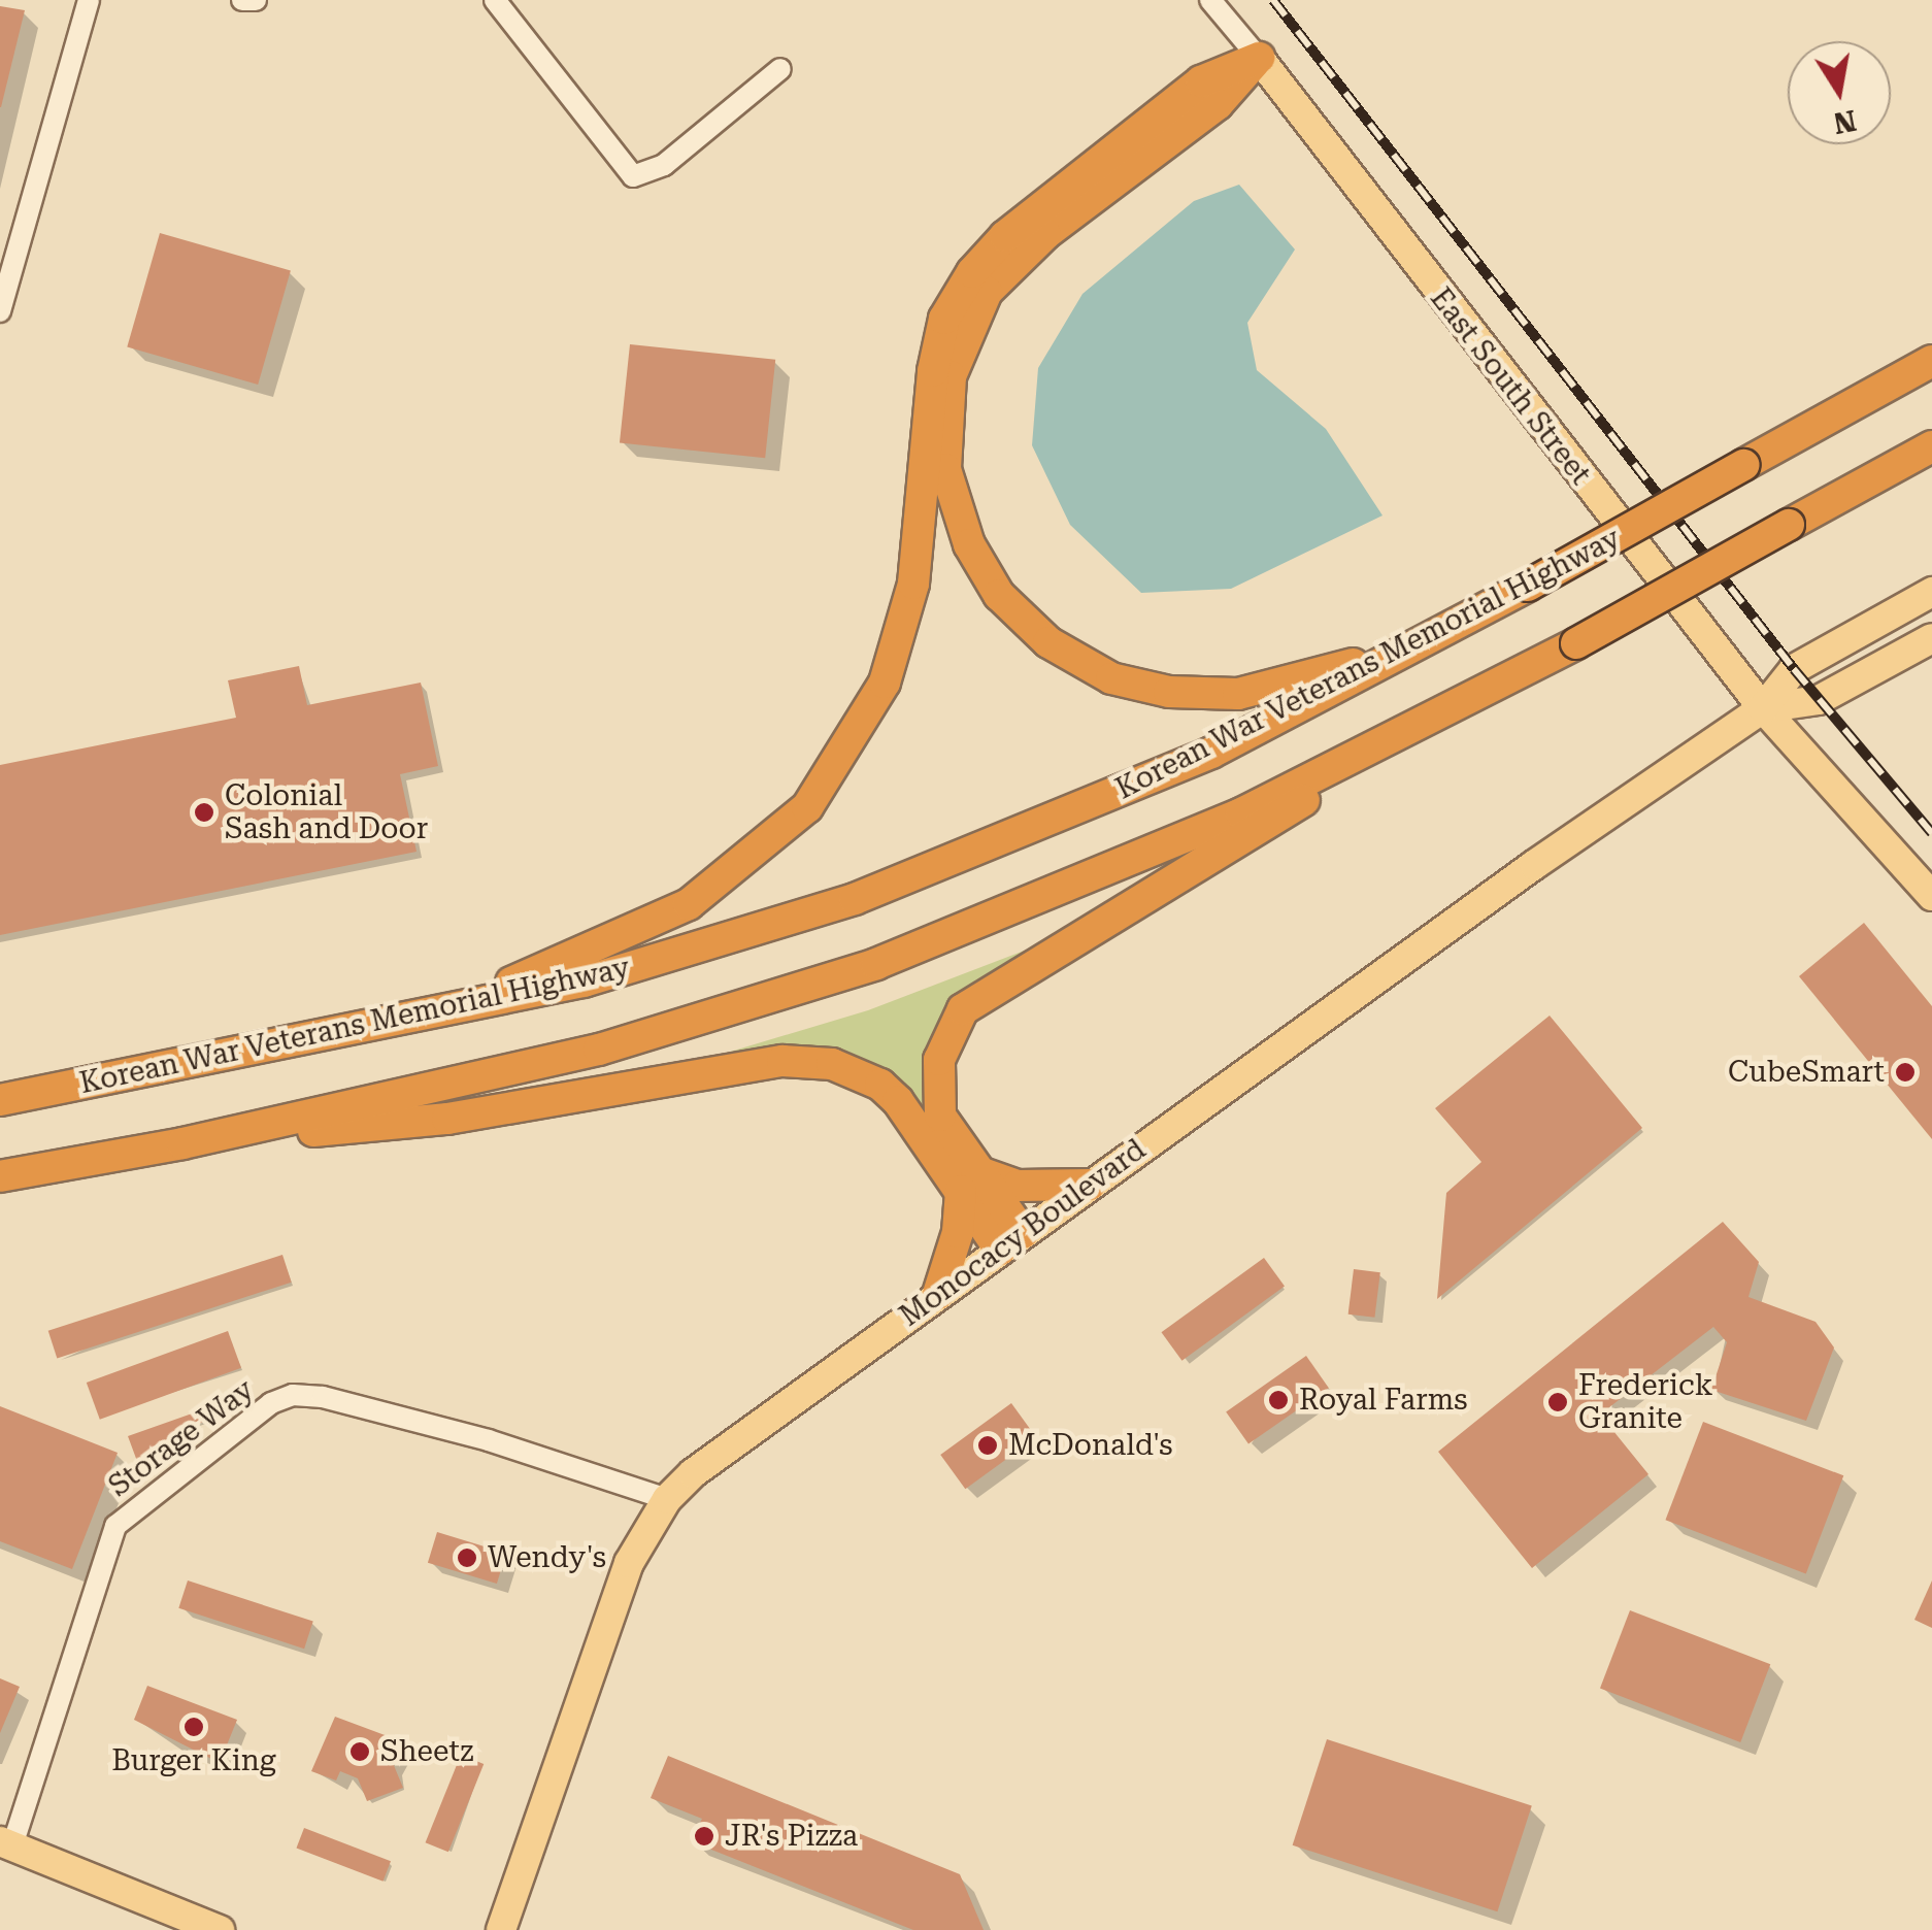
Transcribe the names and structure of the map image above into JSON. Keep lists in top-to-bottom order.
{
  "streets": {
    "highway": ["Korean War Veterans Memorial Highway"],
    "main road": ["East South Street", "Monocacy Boulevard"],
    "street": ["Storage Way"]
  },
  "crossings": [
    ["East South Street", "Monocacy Boulevard"],
    ["Monocacy Boulevard", "Storage Way"]
  ],
  "places": [
    "Colonial Sash and Door",
    "CubeSmart",
    "Royal Farms",
    "Frederick Granite",
    "McDonald's",
    "Wendy's",
    "Burger King",
    "Sheetz",
    "JR's Pizza"
  ],
  "north": "bottom"
}
